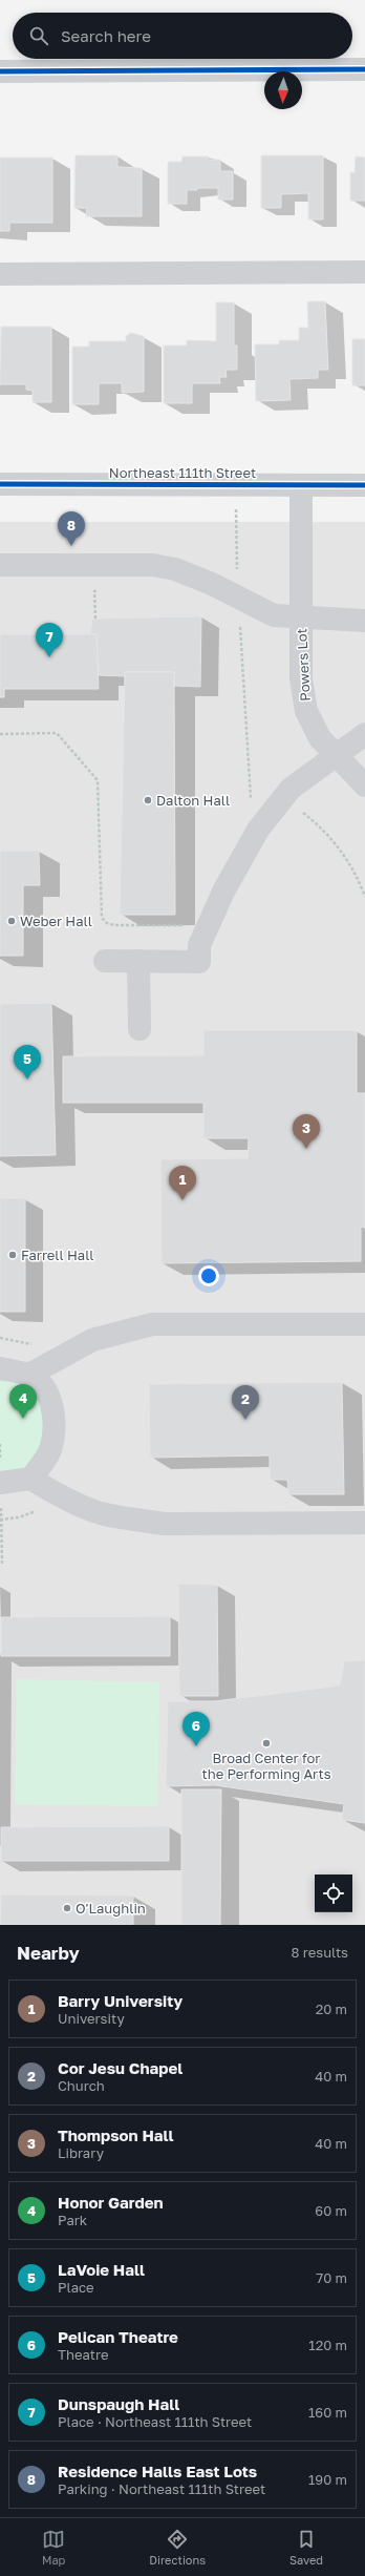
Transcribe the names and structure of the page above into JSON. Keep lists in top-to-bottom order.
{
  "streets": {
    "street": ["Northeast 111th Street", "Powers Lot"]
  },
  "crossings": [
    ["Northeast 111th Street", "Powers Lot"]
  ],
  "places": [
    "Dalton Hall",
    "Weber Hall",
    "Farrell Hall",
    "Broad Center for the Performing Arts",
    "O'Laughlin"
  ],
  "north": "bottom",
  "page": {
    "search": "Search here",
    "pins": [
      "8",
      "7",
      "5",
      "3",
      "1",
      "4",
      "2",
      "6"
    ],
    "heading": ["Nearby", "8 results"],
    "list": [
      {
        "mark": "1",
        "name": "Barry University",
        "note": "University",
        "value": "20 m"
      },
      {
        "mark": "2",
        "name": "Cor Jesu Chapel",
        "note": "Church",
        "value": "40 m"
      },
      {
        "mark": "3",
        "name": "Thompson Hall",
        "note": "Library",
        "value": "40 m"
      },
      {
        "mark": "4",
        "name": "Honor Garden",
        "note": "Park",
        "value": "60 m"
      },
      {
        "mark": "5",
        "name": "LaVoie Hall",
        "note": "Place",
        "value": "70 m"
      },
      {
        "mark": "6",
        "name": "Pelican Theatre",
        "note": "Theatre",
        "value": "120 m"
      },
      {
        "mark": "7",
        "name": "Dunspaugh Hall",
        "note": "Place · Northeast 111th Street",
        "value": "160 m"
      },
      {
        "mark": "8",
        "name": "Residence Halls East Lots",
        "note": "Parking · Northeast 111th Street",
        "value": "190 m"
      }
    ],
    "nav": ["Map", "Directions", "Saved"]
  }
}
